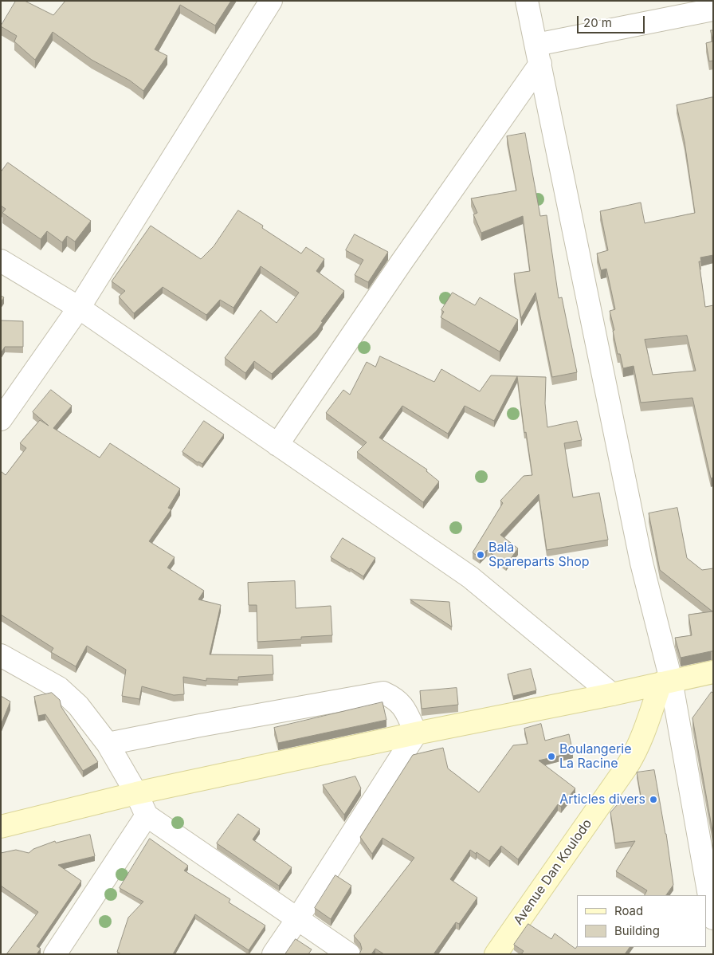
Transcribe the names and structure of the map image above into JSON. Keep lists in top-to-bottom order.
{
  "streets": {
    "street": ["Avenue Dan Koulodo"]
  },
  "places": ["Bala Spareparts Shop", "Boulangerie La Racine", "Articles divers"],
  "legend": ["Road", "Building"],
  "scale_bar": "20 m"
}
